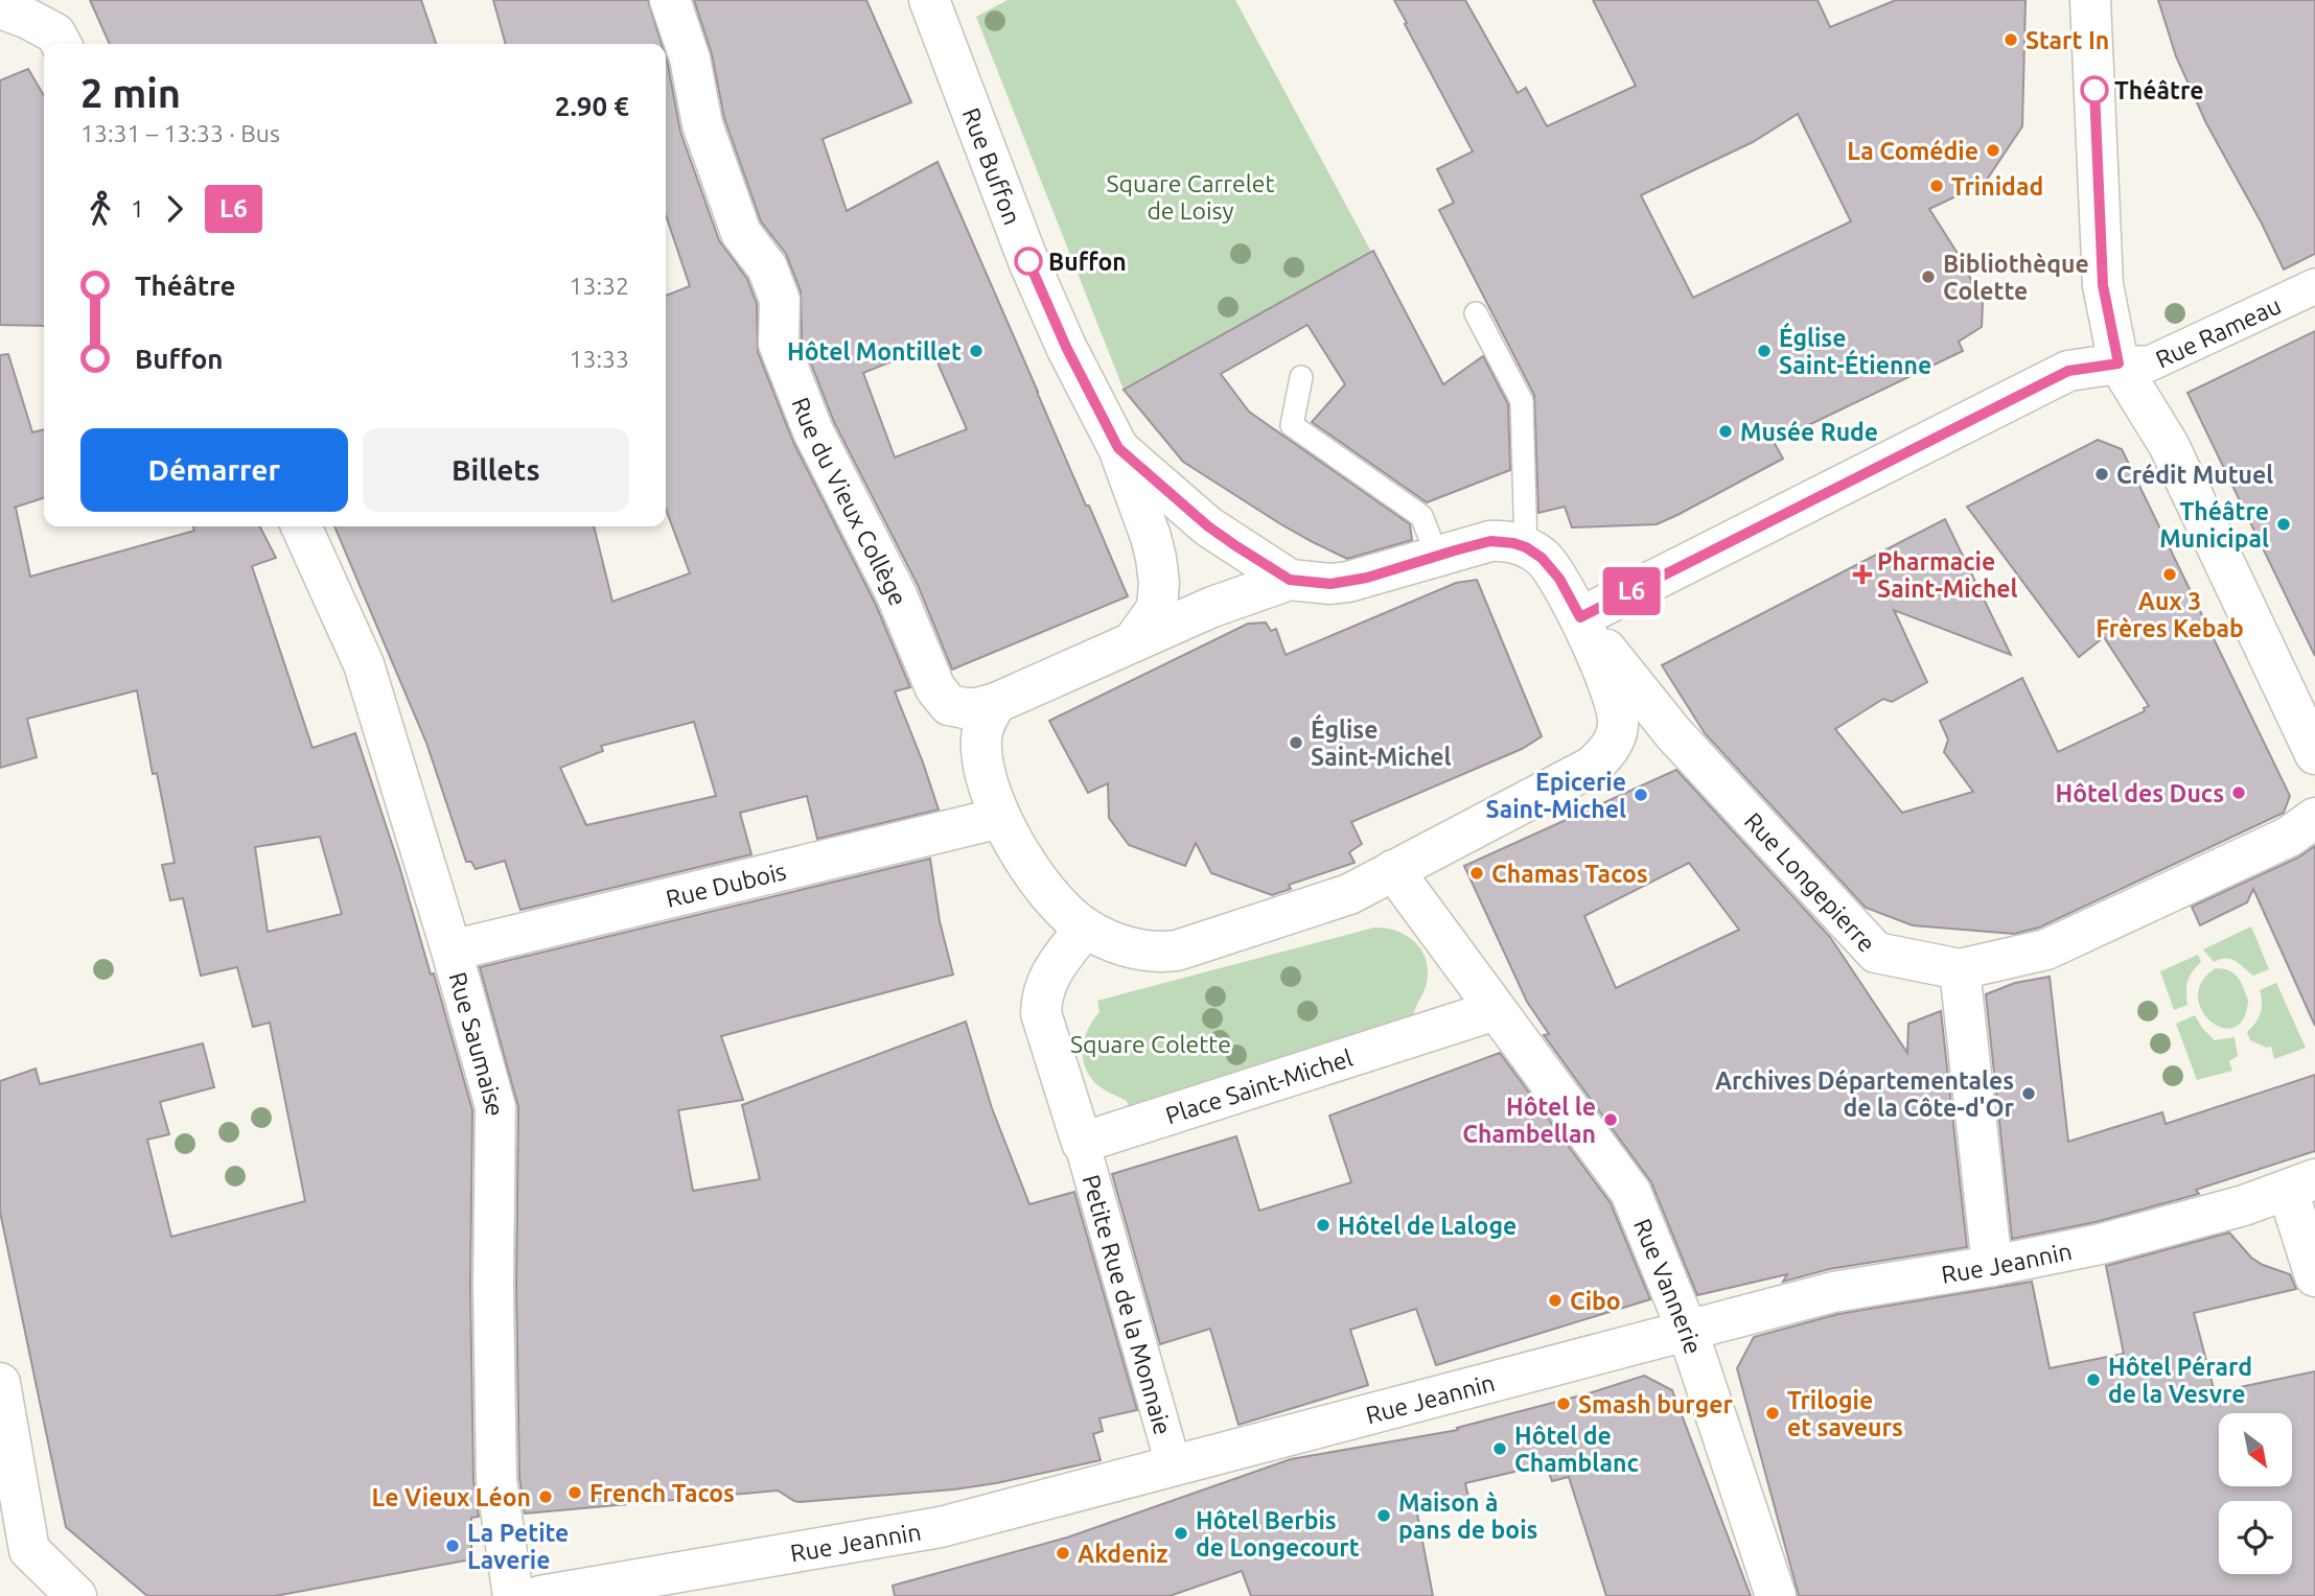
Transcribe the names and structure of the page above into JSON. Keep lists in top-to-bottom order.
{
  "streets": {
    "street": [
      "Rue Buffon",
      "Rue Rameau",
      "Rue du Vieux Collège",
      "Rue Longepierre",
      "Rue Dubois",
      "Rue Saumaise",
      "Place Saint-Michel",
      "Rue Jeannin",
      "Rue Vannerie",
      "Petite Rue de la Monnaie"
    ]
  },
  "crossings": [
    ["Rue Dubois", "Rue Saumaise"],
    ["Place Saint-Michel", "Rue Vannerie"],
    ["Place Saint-Michel", "Petite Rue de la Monnaie"],
    ["Rue Jeannin", "Rue Vannerie"],
    ["Rue Jeannin", "Petite Rue de la Monnaie"]
  ],
  "parks": ["Square Carrelet de Loisy", "Square Colette"],
  "places": {
    "other": [
      "Start In",
      "Théâtre",
      "La Comédie",
      "Trinidad",
      "Buffon",
      "Bibliothèque Colette",
      "Hôtel Montillet",
      "Église Saint-Étienne",
      "Musée Rude",
      "Crédit Mutuel",
      "Théâtre Municipal",
      "Aux 3 Frères Kebab",
      "Église Saint-Michel",
      "Hôtel des Ducs",
      "Epicerie Saint-Michel",
      "Chamas Tacos",
      "Archives Départementales de la Côte-d'Or",
      "Hôtel le Chambellan",
      "Hôtel de Laloge",
      "Cibo",
      "Hôtel Pérard de la Vesvre",
      "Smash burger",
      "Trilogie et saveurs",
      "Hôtel de Chamblanc",
      "French Tacos",
      "Le Vieux Léon",
      "Maison à pans de bois",
      "Hôtel Berbis de Longecourt",
      "La Petite Laverie",
      "Akdeniz"
    ],
    "health": ["Pharmacie Saint-Michel"]
  },
  "lines": ["bus line L6"],
  "north": "bottom right",
  "page": {
    "on_map": "L6",
    "heading": ["2 min", "13:31 – 13:33 · Bus", "2.90 €"],
    "legs": ["1", "L6"],
    "list": [
      {
        "name": "Théâtre",
        "value": "13:32"
      },
      {
        "name": "Buffon",
        "value": "13:33"
      }
    ],
    "buttons": ["Démarrer", "Billets"]
  }
}
